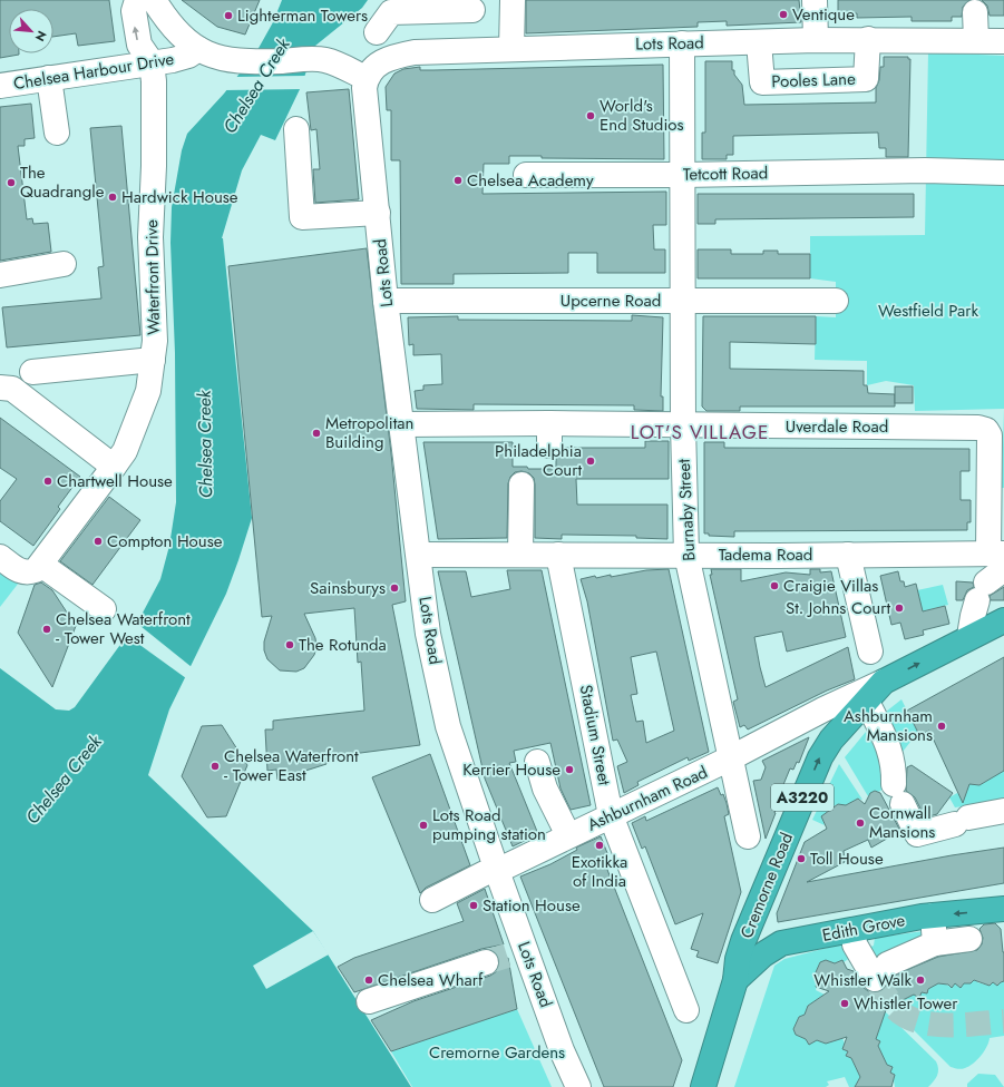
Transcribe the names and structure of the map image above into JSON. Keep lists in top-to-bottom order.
{
  "streets": {
    "highway": [
      "A3220",
      "Ashburnham Road",
      "Cremorne Road",
      "Edith Grove"
    ],
    "street": [
      "Lots Road",
      "Chelsea Harbour Drive",
      "Pooles Lane",
      "Tetcott Road",
      "Waterfront Drive",
      "Upcerne Road",
      "Uverdale Road",
      "Burnaby Street",
      "Tadema Road",
      "Stadium Street"
    ]
  },
  "crossings": [
    ["Lots Road", "Pooles Lane"],
    ["Lots Road", "Upcerne Road"],
    ["Lots Road", "Uverdale Road"],
    ["Lots Road", "Burnaby Street"],
    ["Lots Road", "Tadema Road"],
    ["Lots Road", "Ashburnham Road"],
    ["Chelsea Harbour Drive", "Waterfront Drive"],
    ["Tetcott Road", "Burnaby Street"],
    ["Upcerne Road", "Burnaby Street"],
    ["Uverdale Road", "Burnaby Street"],
    ["Uverdale Road", "Tadema Road"],
    ["Burnaby Street", "Tadema Road"],
    ["Burnaby Street", "Ashburnham Road"],
    ["Tadema Road", "Stadium Street"],
    ["Stadium Street", "Ashburnham Road"],
    ["Ashburnham Road", "Cremorne Road"],
    ["Cremorne Road", "Edith Grove"]
  ],
  "one_way": ["Cremorne Road"],
  "districts": ["LOT'S VILLAGE"],
  "water": ["Chelsea Creek"],
  "parks": ["Westfield Park", "Cremorne Gardens"],
  "places": [
    "Ventique",
    "Lighterman Towers",
    "World's End Studios",
    "Chelsea Academy",
    "The Quadrangle",
    "Hardwick House",
    "Metropolitan Building",
    "Philadelphia Court",
    "Chartwell House",
    "Compton House",
    "Craigie Villas",
    "Sainsburys",
    "St. Johns Court",
    "Chelsea Waterfront - Tower West",
    "The Rotunda",
    "Ashburnham Mansions",
    "Chelsea Waterfront - Tower East",
    "Kerrier House",
    "Cornwall Mansions",
    "Lots Road pumping station",
    "Exotikka of India",
    "Toll House",
    "Station House",
    "Chelsea Wharf",
    "Whistler Walk",
    "Whistler Tower"
  ],
  "north": "bottom right"
}
